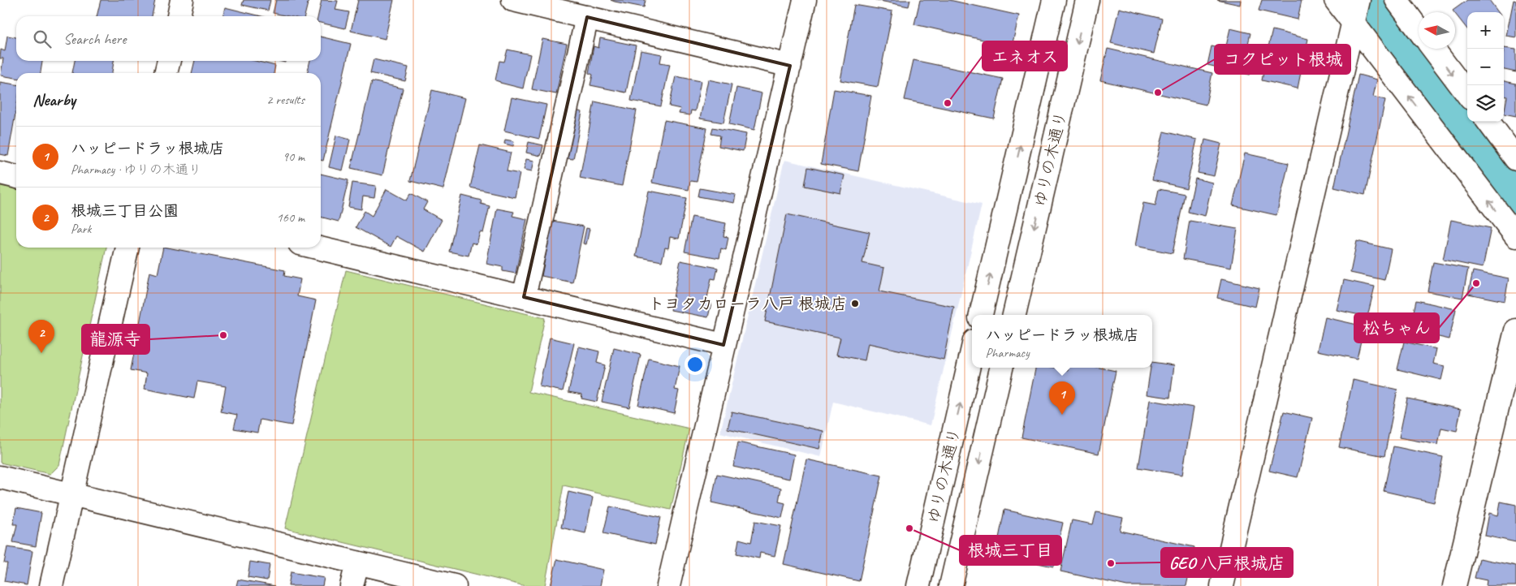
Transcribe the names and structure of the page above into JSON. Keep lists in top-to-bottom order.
{
  "streets": {
    "street": ["ゆりの木通り"]
  },
  "places": [
    "コクピット根城",
    "エネオス",
    "松ちゃん",
    "トヨタカローラ八戸 根城店",
    "龍源寺",
    "根城三丁目",
    "GEO 八戸根城店"
  ],
  "north": "left",
  "page": {
    "map_buttons": ["+", "−"],
    "search": "Search here",
    "heading": ["Nearby", "2 results"],
    "list": [
      {
        "mark": "1",
        "name": "ハッピードラッ根城店",
        "note": "Pharmacy · ゆりの木通り",
        "value": "90 m"
      },
      {
        "mark": "2",
        "name": "根城三丁目公園",
        "note": "Park",
        "value": "160 m"
      }
    ],
    "popup": ["ハッピードラッ根城店", "Pharmacy"],
    "pins": ["2", "1"]
  }
}
